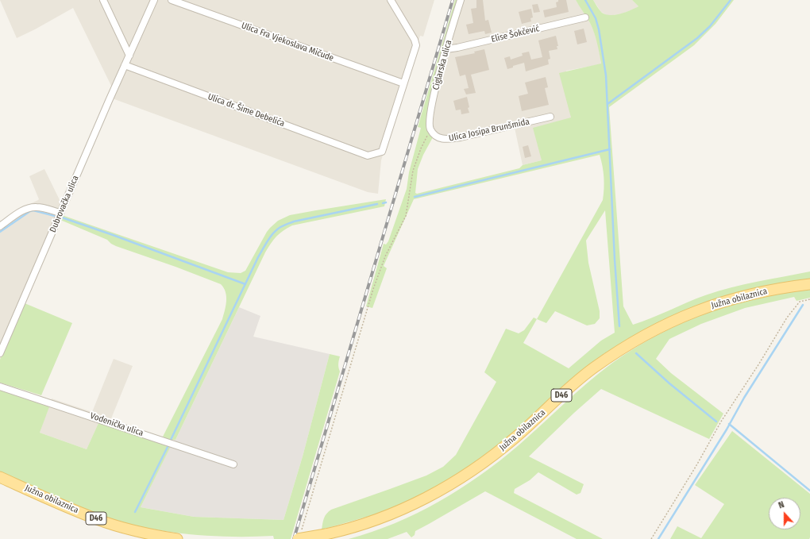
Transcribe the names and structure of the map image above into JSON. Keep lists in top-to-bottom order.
{
  "streets": {
    "main road": ["Južna obilaznica", "D46"],
    "street": [
      "Elise Šokčević",
      "Ulica Fra Vjekoslava Mičude",
      "Ciglarska ulica",
      "Ulica dr. Šime Debelića",
      "Ulica Josipa Brunšmida",
      "Dubrovačka ulica",
      "Vodenička ulica"
    ]
  },
  "crossings": [
    ["Elise Šokčević", "Ciglarska ulica"],
    ["Ulica Fra Vjekoslava Mičude", "Ulica dr. Šime Debelića"],
    ["Ciglarska ulica", "Ulica Josipa Brunšmida"],
    ["Ulica dr. Šime Debelića", "Dubrovačka ulica"]
  ],
  "north": "top"
}
